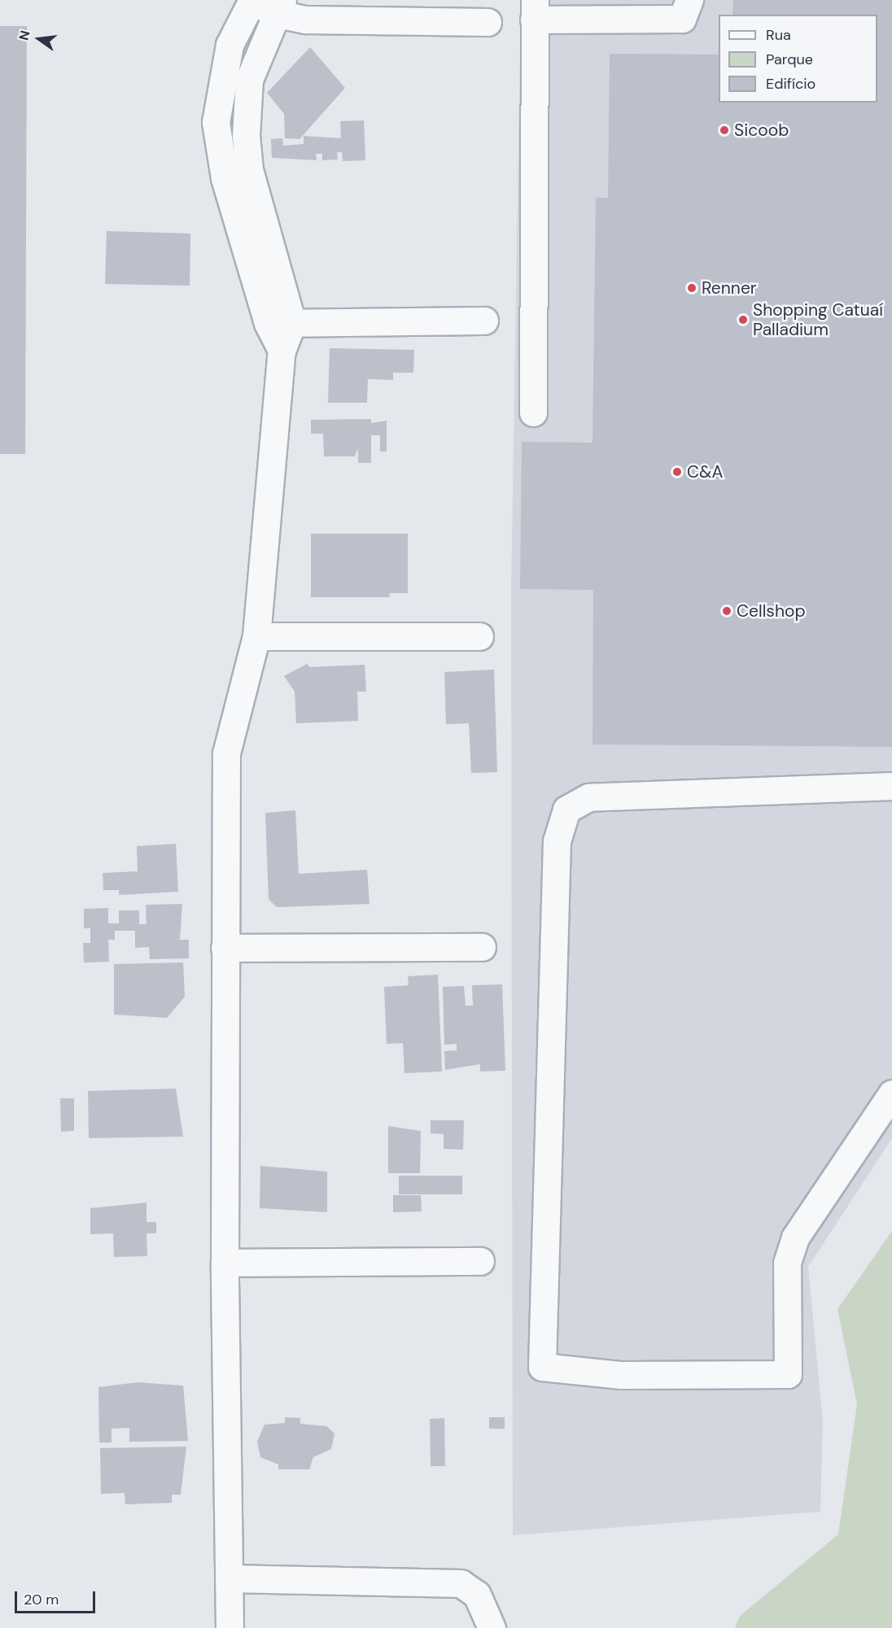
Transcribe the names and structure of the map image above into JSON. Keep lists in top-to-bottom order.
{
  "places": [
    "Sicoob",
    "Renner",
    "Shopping Catuaí Palladium",
    "C&A",
    "Cellshop"
  ],
  "legend": ["Rua", "Parque", "Edifício"],
  "scale_bar": "20 m",
  "north": "left"
}
